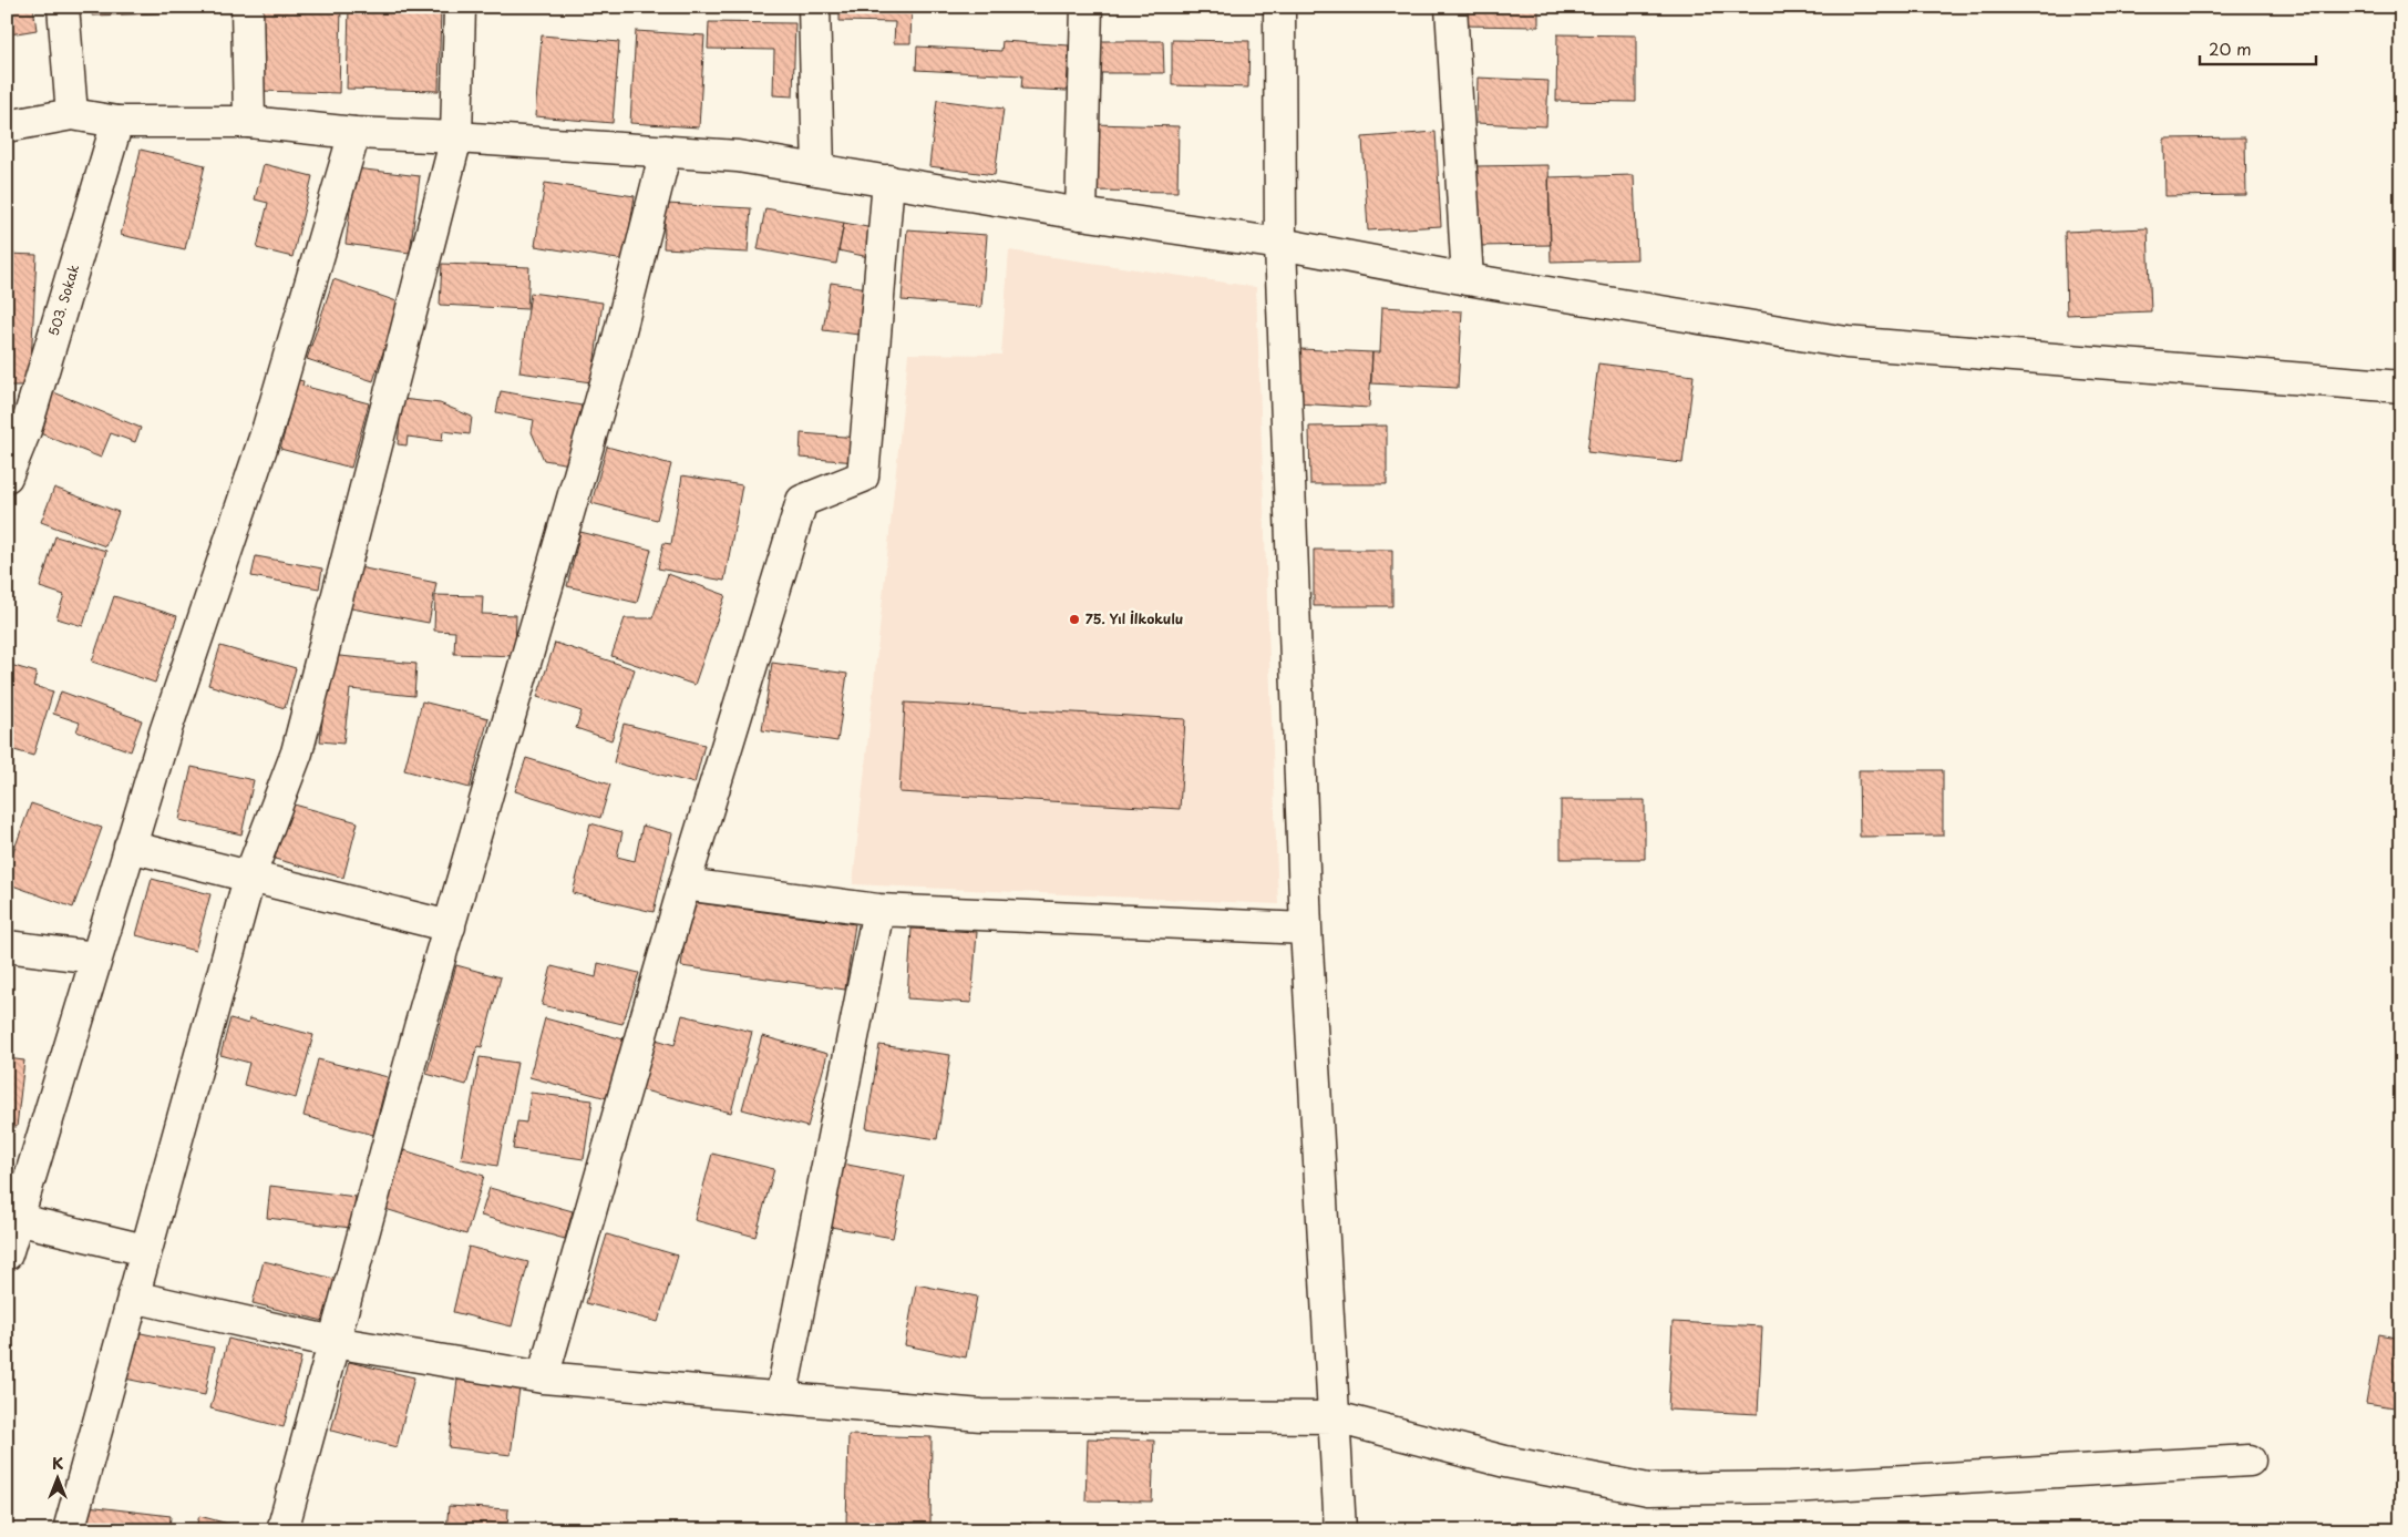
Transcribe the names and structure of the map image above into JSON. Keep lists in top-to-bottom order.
{
  "streets": {
    "street": ["503. Sokak"]
  },
  "places": ["75. Yıl İlkokulu"],
  "scale_bar": "20 m",
  "north": "top"
}
